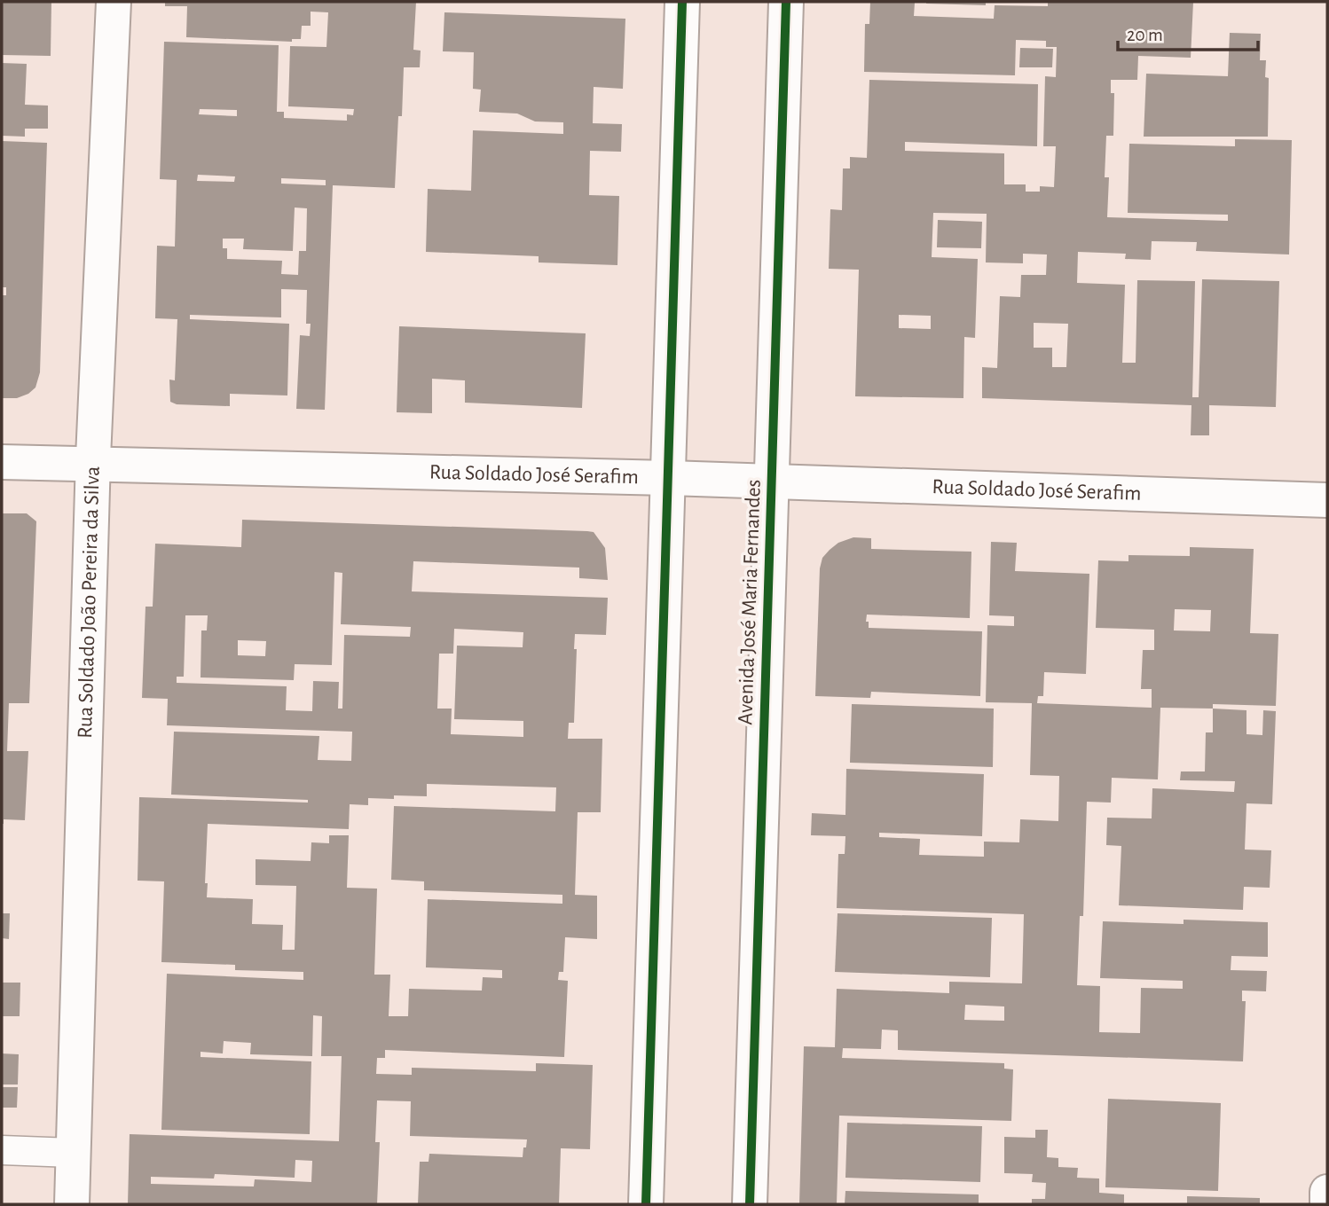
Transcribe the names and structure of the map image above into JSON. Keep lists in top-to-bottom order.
{
  "streets": {
    "street": ["Rua Soldado José Serafim", "Avenida José Maria Fernandes", "Rua Soldado João Pereira da Silva"]
  },
  "crossings": [
    ["Rua Soldado José Serafim", "Avenida José Maria Fernandes"],
    ["Rua Soldado José Serafim", "Rua Soldado João Pereira da Silva"]
  ],
  "scale_bar": "20 m"
}
